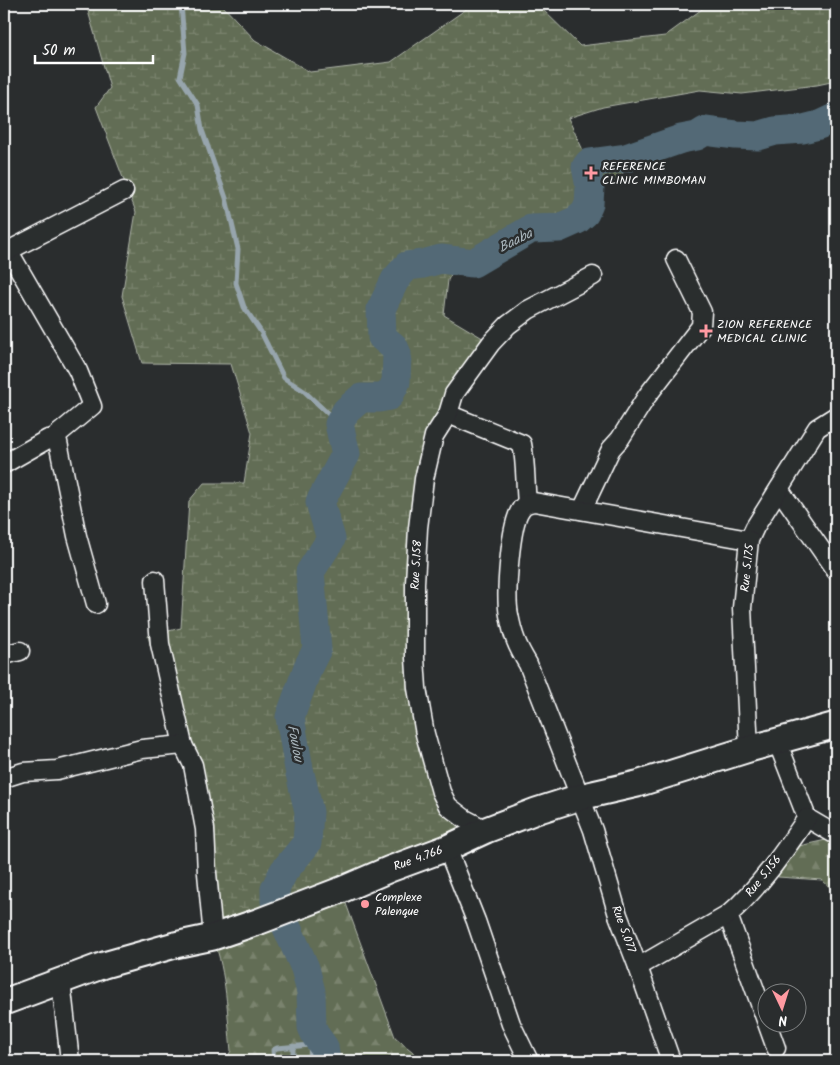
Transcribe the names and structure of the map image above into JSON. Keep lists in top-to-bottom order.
{
  "streets": {
    "street": [
      "Rue 5.158",
      "Rue 5.175",
      "Rue 4.766",
      "Rue 5.156",
      "Rue 5.077"
    ]
  },
  "crossings": [
    ["Rue 5.158", "Rue 4.766"],
    ["Rue 5.175", "Rue 4.766"],
    ["Rue 4.766", "Rue 5.077"],
    ["Rue 5.156", "Rue 5.077"]
  ],
  "water": ["Baaba", "Foulou"],
  "places": {
    "health": ["REFERENCE CLINIC MIMBOMAN", "ZION REFERENCE MEDICAL CLINIC"],
    "other": ["Complexe Palenque"]
  },
  "scale_bar": "50 m",
  "north": "bottom"
}
